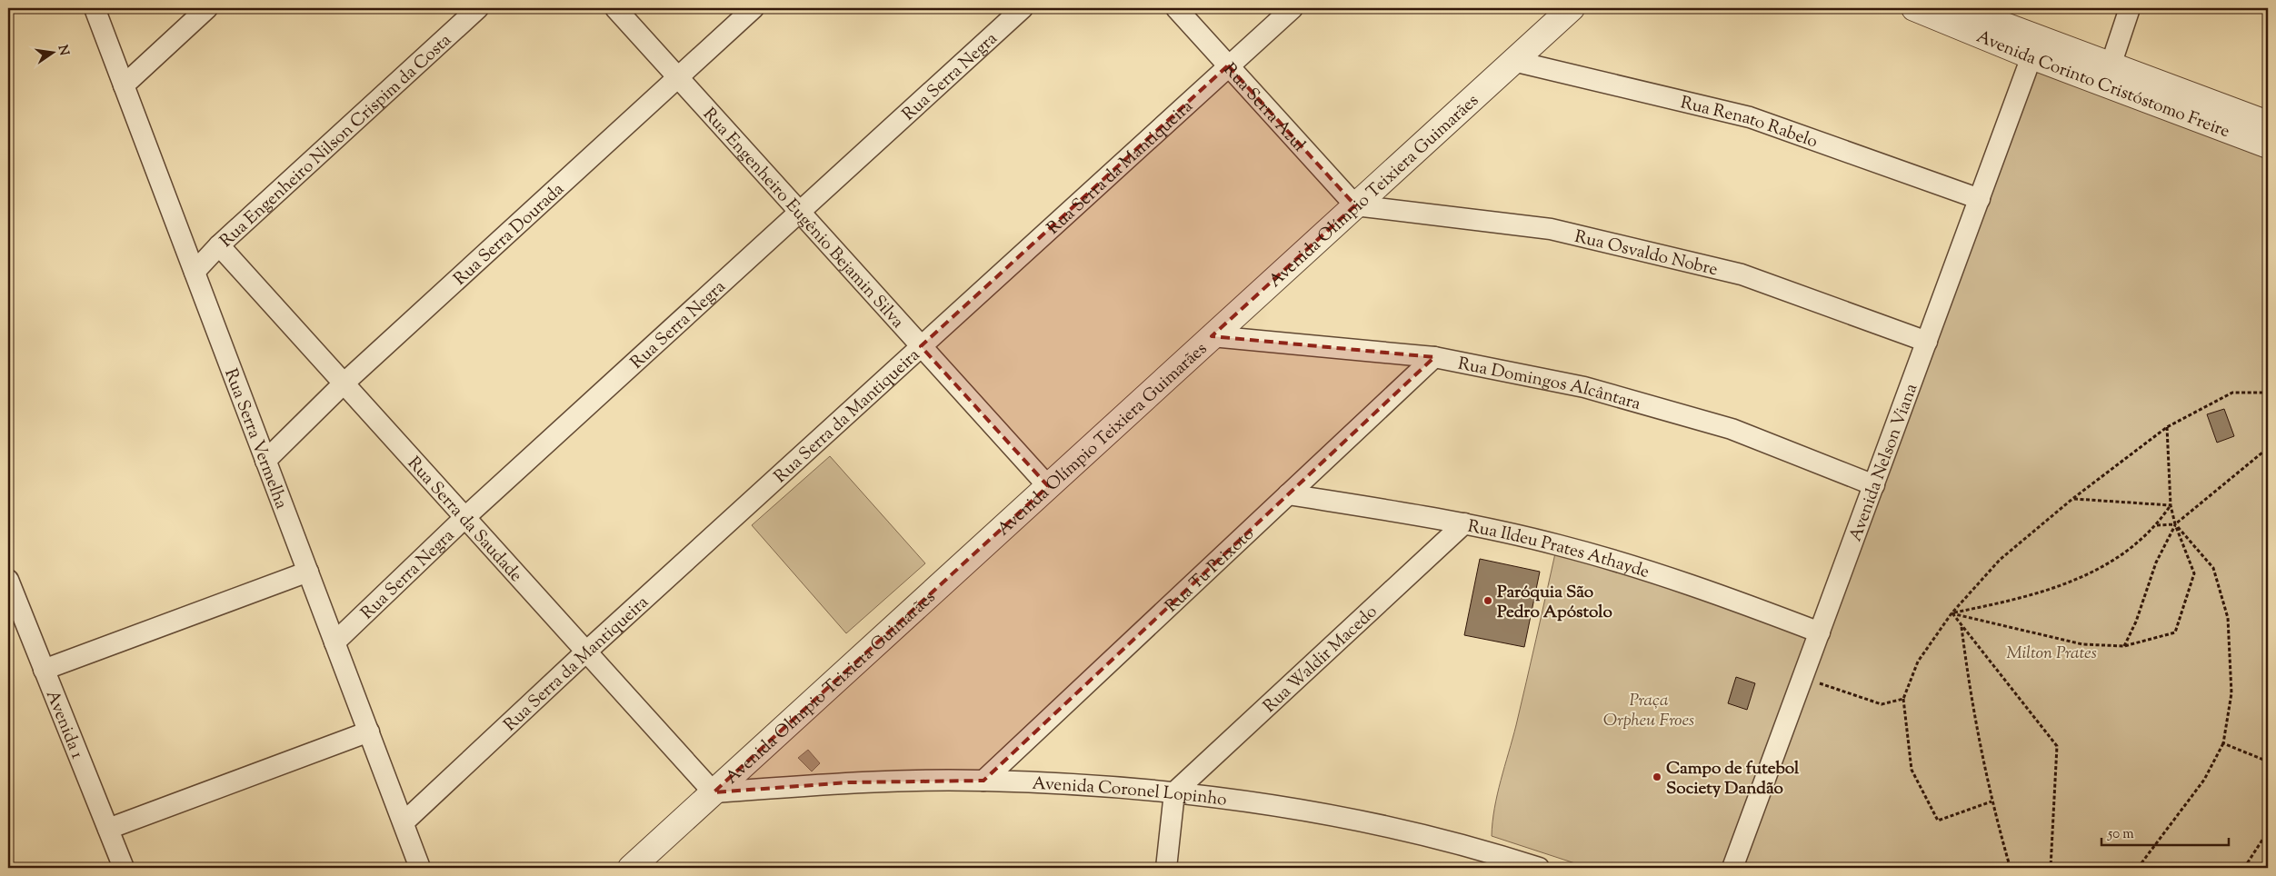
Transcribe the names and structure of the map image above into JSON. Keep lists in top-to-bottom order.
{
  "streets": {
    "street": [
      "Rua Serra Negra",
      "Avenida Corinto Cristóstomo Freire",
      "Rua Serra Azul",
      "Rua Renato Rabelo",
      "Rua Engenheiro Nilson Crispim da Costa",
      "Rua Serra da Mantiqueira",
      "Avenida Olímpio Teixiera Guimarães",
      "Rua Engenheiro Eugênio Bejamin Silva",
      "Rua Serra Dourada",
      "Rua Osvaldo Nobre",
      "Rua Domingos Alcântara",
      "Rua Serra Vermelha",
      "Avenida Nelson Viana",
      "Rua Serra da Saudade",
      "Rua Ildeu Prates Athayde",
      "Rua Tu Peixoto",
      "Rua Waldir Macedo",
      "Avenida 1",
      "Avenida Coronel Lopinho"
    ]
  },
  "crossings": [
    ["Rua Serra Negra", "Rua Engenheiro Eugênio Bejamin Silva"],
    ["Rua Serra Negra", "Rua Serra Vermelha"],
    ["Rua Serra Negra", "Rua Serra da Saudade"],
    ["Avenida Corinto Cristóstomo Freire", "Avenida Nelson Viana"],
    ["Rua Serra Azul", "Rua Serra da Mantiqueira"],
    ["Rua Serra Azul", "Avenida Olímpio Teixiera Guimarães"],
    ["Rua Serra Azul", "Rua Osvaldo Nobre"],
    ["Rua Renato Rabelo", "Avenida Olímpio Teixiera Guimarães"],
    ["Rua Renato Rabelo", "Avenida Nelson Viana"],
    ["Rua Engenheiro Nilson Crispim da Costa", "Rua Serra Vermelha"],
    ["Rua Engenheiro Nilson Crispim da Costa", "Rua Serra da Saudade"],
    ["Rua Serra da Mantiqueira", "Rua Engenheiro Eugênio Bejamin Silva"],
    ["Rua Serra da Mantiqueira", "Rua Serra Vermelha"],
    ["Rua Serra da Mantiqueira", "Rua Serra da Saudade"],
    ["Avenida Olímpio Teixiera Guimarães", "Rua Engenheiro Eugênio Bejamin Silva"],
    ["Avenida Olímpio Teixiera Guimarães", "Rua Osvaldo Nobre"],
    ["Avenida Olímpio Teixiera Guimarães", "Rua Domingos Alcântara"],
    ["Avenida Olímpio Teixiera Guimarães", "Rua Serra da Saudade"],
    ["Avenida Olímpio Teixiera Guimarães", "Avenida Coronel Lopinho"],
    ["Rua Engenheiro Eugênio Bejamin Silva", "Rua Serra Dourada"],
    ["Rua Serra Dourada", "Rua Serra Vermelha"],
    ["Rua Serra Dourada", "Rua Serra da Saudade"],
    ["Rua Osvaldo Nobre", "Avenida Nelson Viana"],
    ["Rua Domingos Alcântara", "Avenida Nelson Viana"],
    ["Rua Domingos Alcântara", "Rua Tu Peixoto"],
    ["Avenida Nelson Viana", "Rua Ildeu Prates Athayde"],
    ["Rua Serra da Saudade", "Avenida Coronel Lopinho"],
    ["Rua Ildeu Prates Athayde", "Rua Tu Peixoto"],
    ["Rua Ildeu Prates Athayde", "Rua Waldir Macedo"],
    ["Rua Tu Peixoto", "Avenida Coronel Lopinho"],
    ["Rua Waldir Macedo", "Avenida Coronel Lopinho"]
  ],
  "parks": ["Milton Prates", "Praça Orpheu Froes"],
  "places": ["Paróquia São Pedro Apóstolo", "Campo de futebol Society Dandão"],
  "scale_bar": "50 m",
  "north": "right"
}
